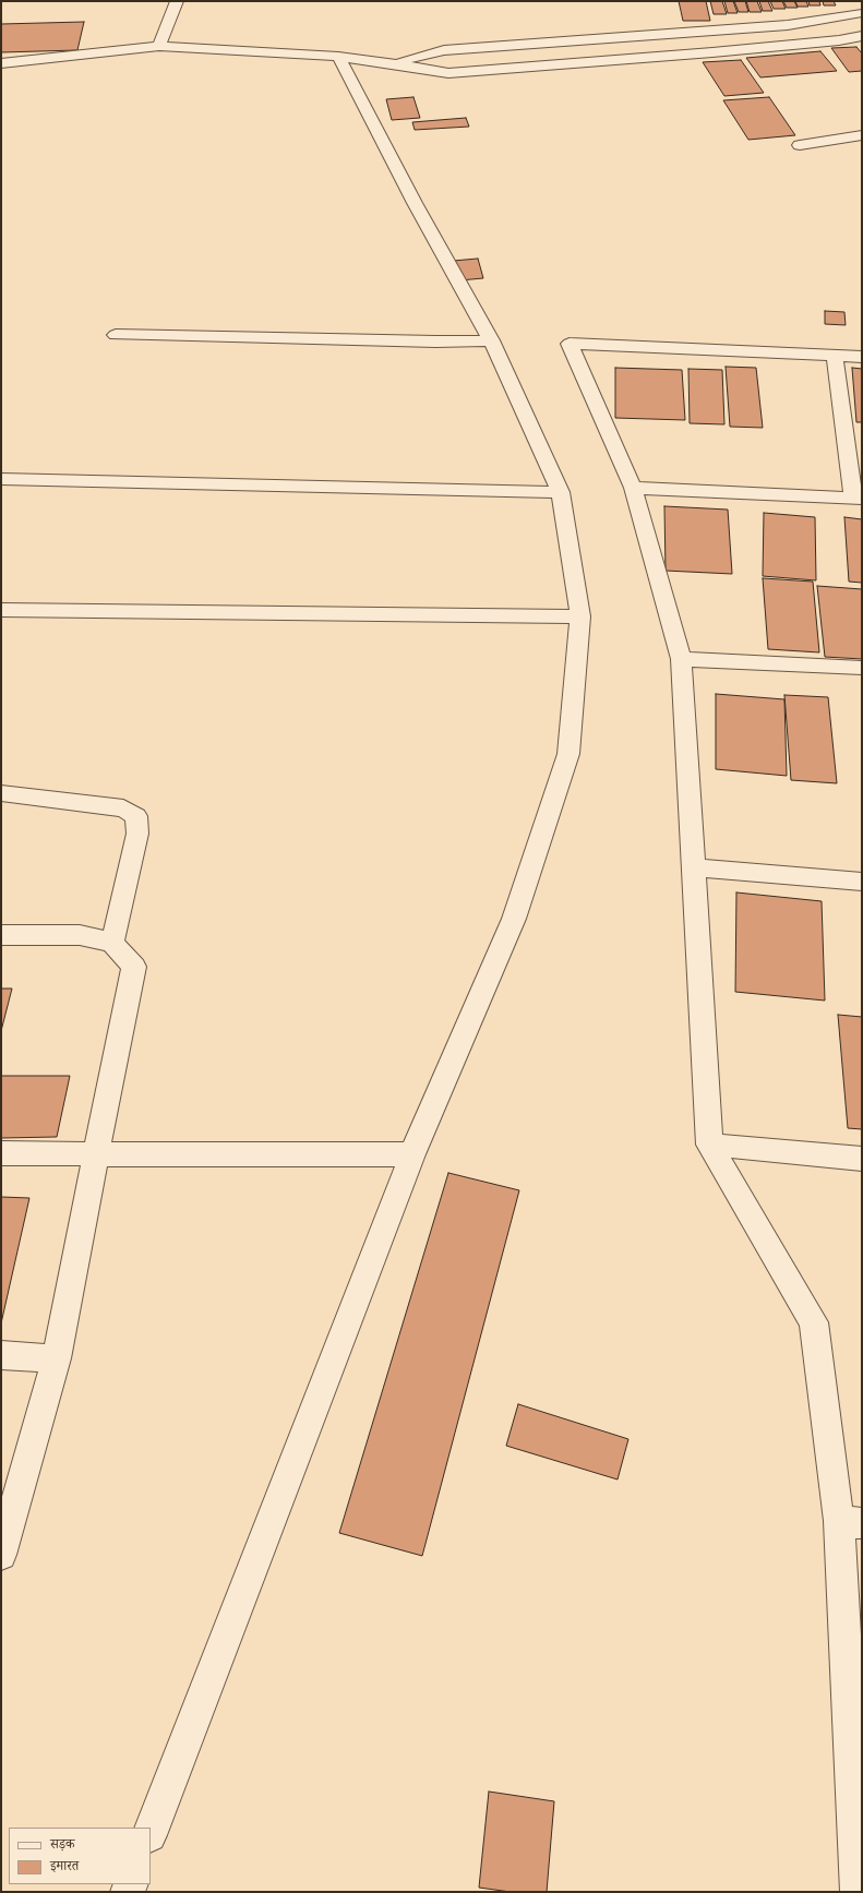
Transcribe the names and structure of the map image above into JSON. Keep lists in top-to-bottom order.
{
  "legend": ["सड़क", "इमारत"]
}
